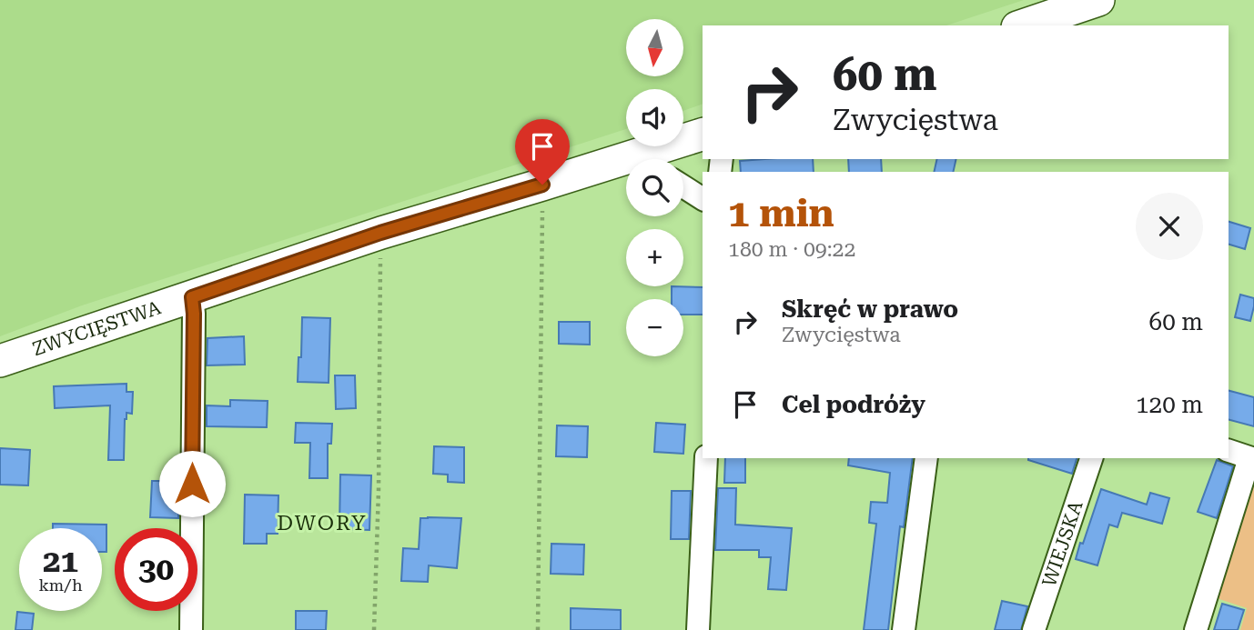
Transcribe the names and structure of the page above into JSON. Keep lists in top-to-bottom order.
{
  "streets": {
    "street": ["ZWYCIĘSTWA", "WIEJSKA"]
  },
  "districts": ["DWORY"],
  "north": "bottom",
  "page": {
    "map_buttons": ["+", "−"],
    "turn": ["60 m", "Zwycięstwa"],
    "heading": ["1 min", "180 m · 09:22"],
    "list": [
      {
        "name": "Skręć w prawo",
        "note": "Zwycięstwa",
        "value": "60 m"
      },
      {
        "name": "Cel podróży",
        "value": "120 m"
      }
    ],
    "speed": "21 km/h",
    "limit": "30"
  }
}
